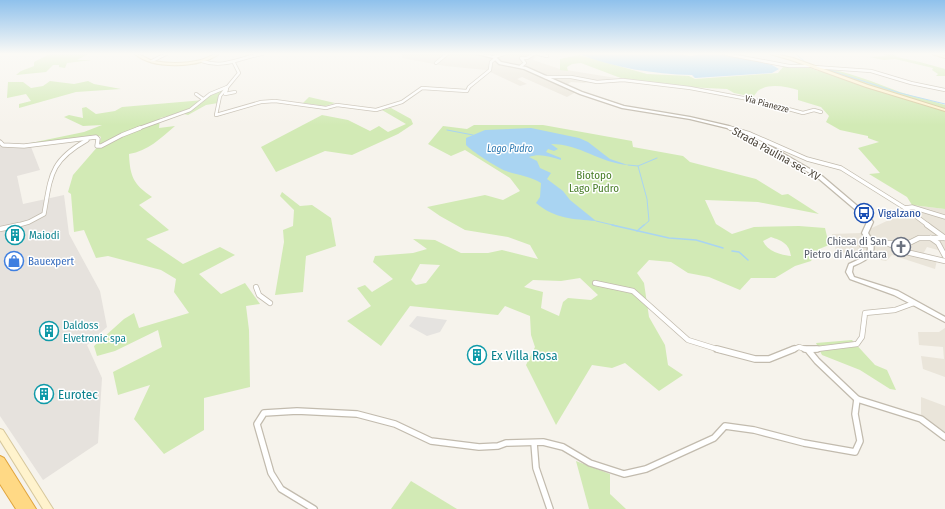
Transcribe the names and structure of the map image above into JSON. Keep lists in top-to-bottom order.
{
  "streets": {
    "street": ["Via Pianezze", "Strada Paulina sec. XV"]
  },
  "water": ["Lago Pudro"],
  "parks": ["Biotopo Lago Pudro"],
  "places": {
    "bus stop": ["Vigalzano"],
    "building": [
      "Maiodi",
      "Daldoss Elvetronic spa",
      "Ex Villa Rosa",
      "Eurotec"
    ],
    "church": ["Chiesa di San Pietro di Alcántara"],
    "shop": ["Bauexpert"]
  }
}
